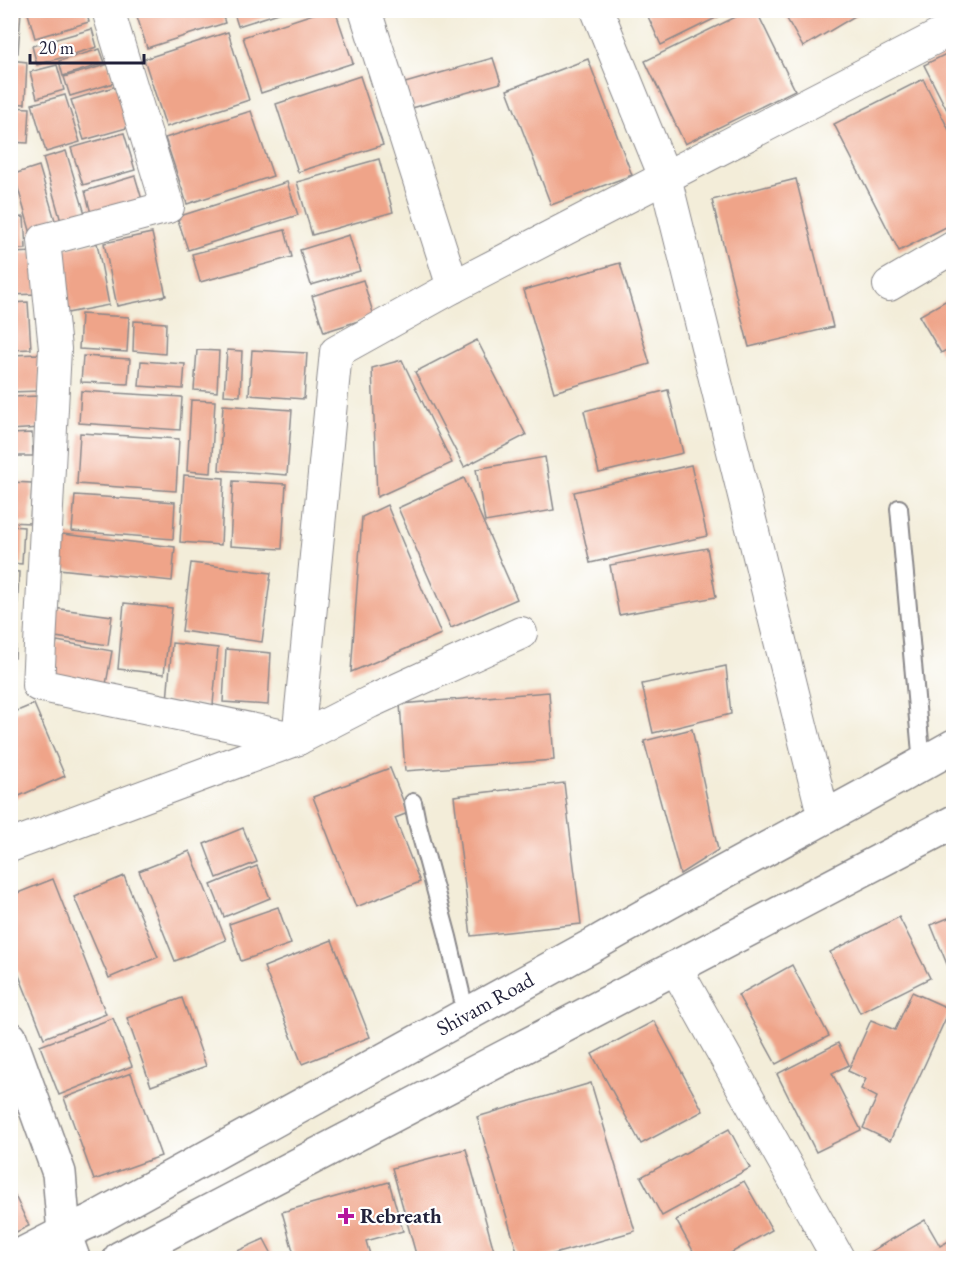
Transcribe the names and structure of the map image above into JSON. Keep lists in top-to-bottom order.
{
  "streets": {
    "main road": ["Shivam Road"]
  },
  "places": {
    "health": ["Rebreath"]
  },
  "scale_bar": "20 m"
}
